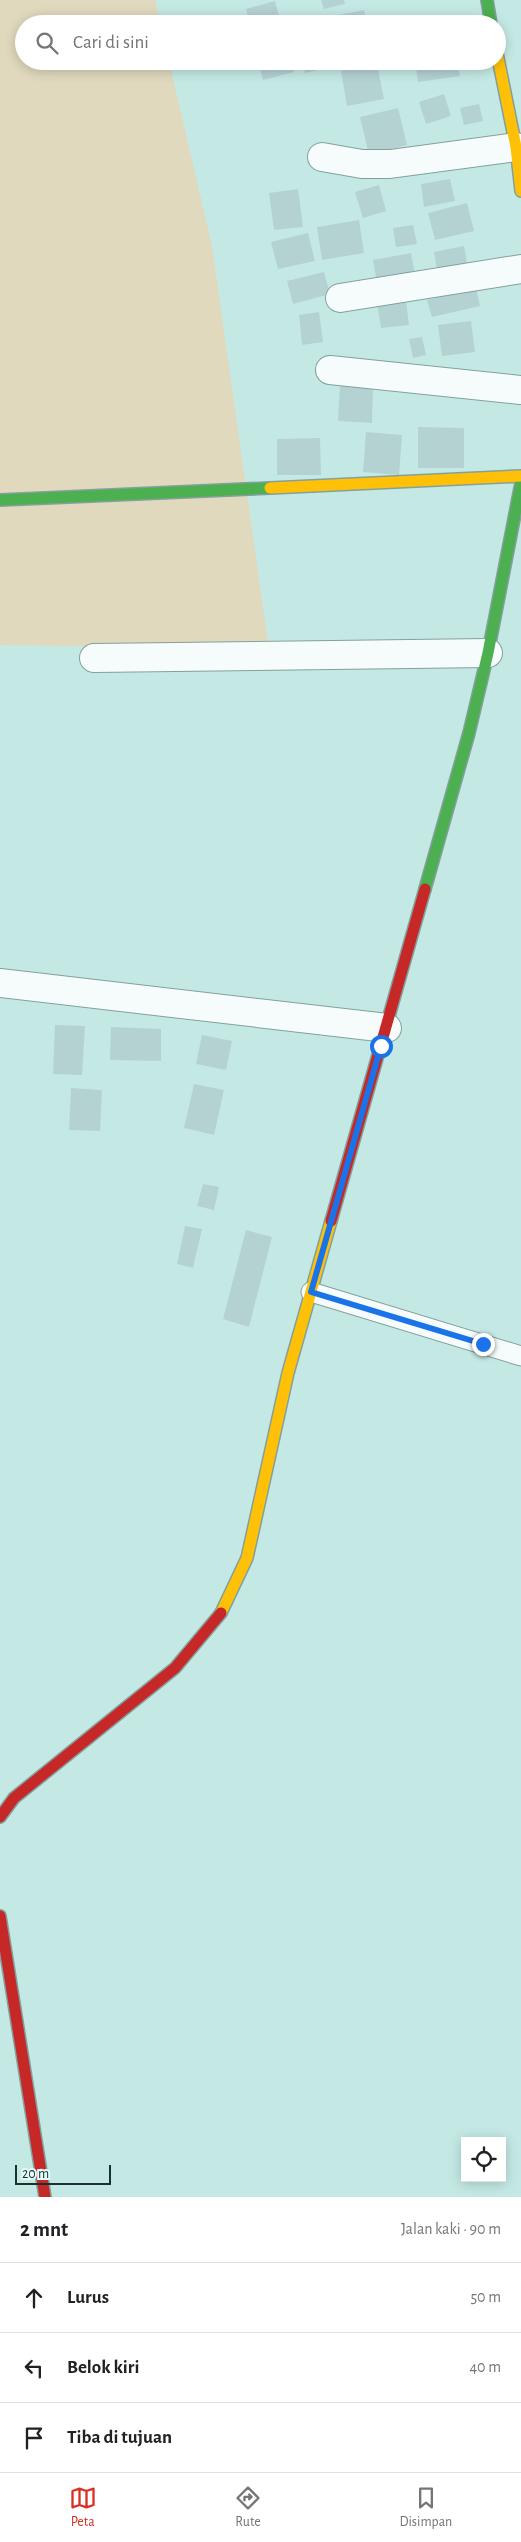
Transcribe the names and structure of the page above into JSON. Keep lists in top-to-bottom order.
{
  "scale_bar": "20 m",
  "page": {
    "search": "Cari di sini",
    "scale": "20 m",
    "heading": ["2 mnt", "Jalan kaki · 90 m"],
    "list": [
      ["Lurus", "50 m"],
      ["Belok kiri", "40 m"],
      "Tiba di tujuan"
    ],
    "nav": ["Peta", "Rute", "Disimpan"]
  }
}
